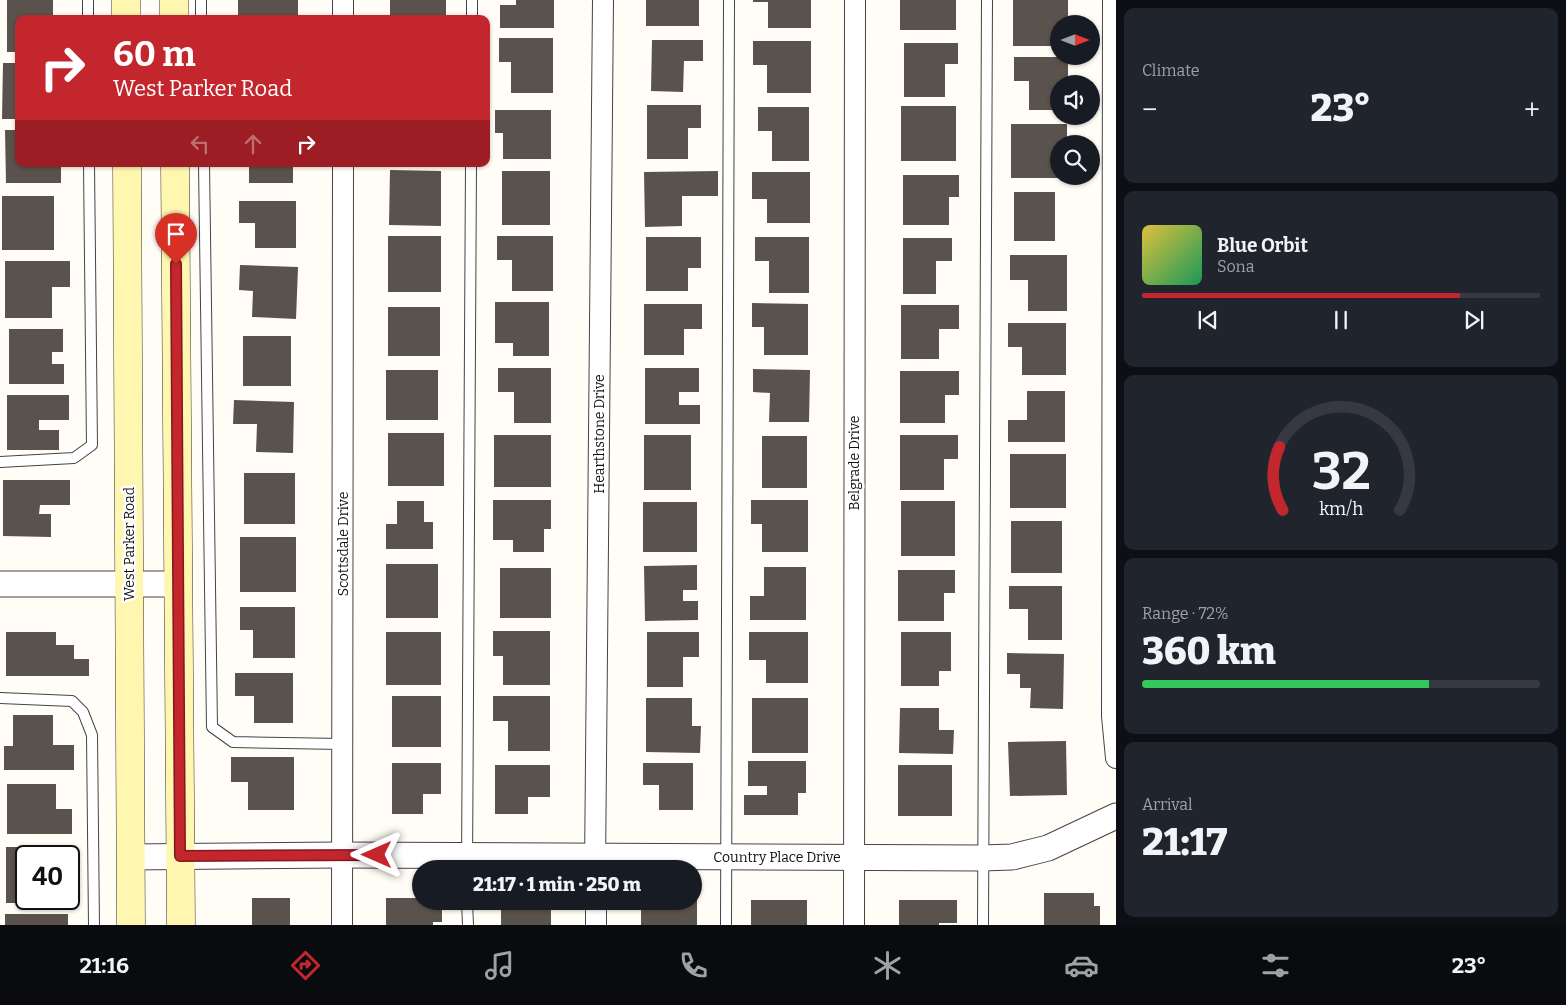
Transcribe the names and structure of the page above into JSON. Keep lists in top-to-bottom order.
{
  "streets": {
    "main road": ["West Parker Road"],
    "street": [
      "Hearthstone Drive",
      "Belgrade Drive",
      "Scottsdale Drive",
      "Country Place Drive"
    ]
  },
  "crossings": [
    ["Belgrade Drive", "Country Place Drive"],
    ["West Parker Road", "Country Place Drive"],
    ["Scottsdale Drive", "Country Place Drive"]
  ],
  "north": "right",
  "page": {
    "tile": [
      "Climate",
      ["Range · 72%", "360 km"],
      ["Arrival", "21:17"]
    ],
    "turn": ["60 m", "West Parker Road"],
    "heat": ["−", "23°", "+"],
    "song": ["Blue Orbit", "Sona"],
    "limit": "40",
    "trip": "21:17 · 1 min · 250 m",
    "tabs": ["21:16", "23°"],
    "gauge": ["32", "km/h"]
  }
}
